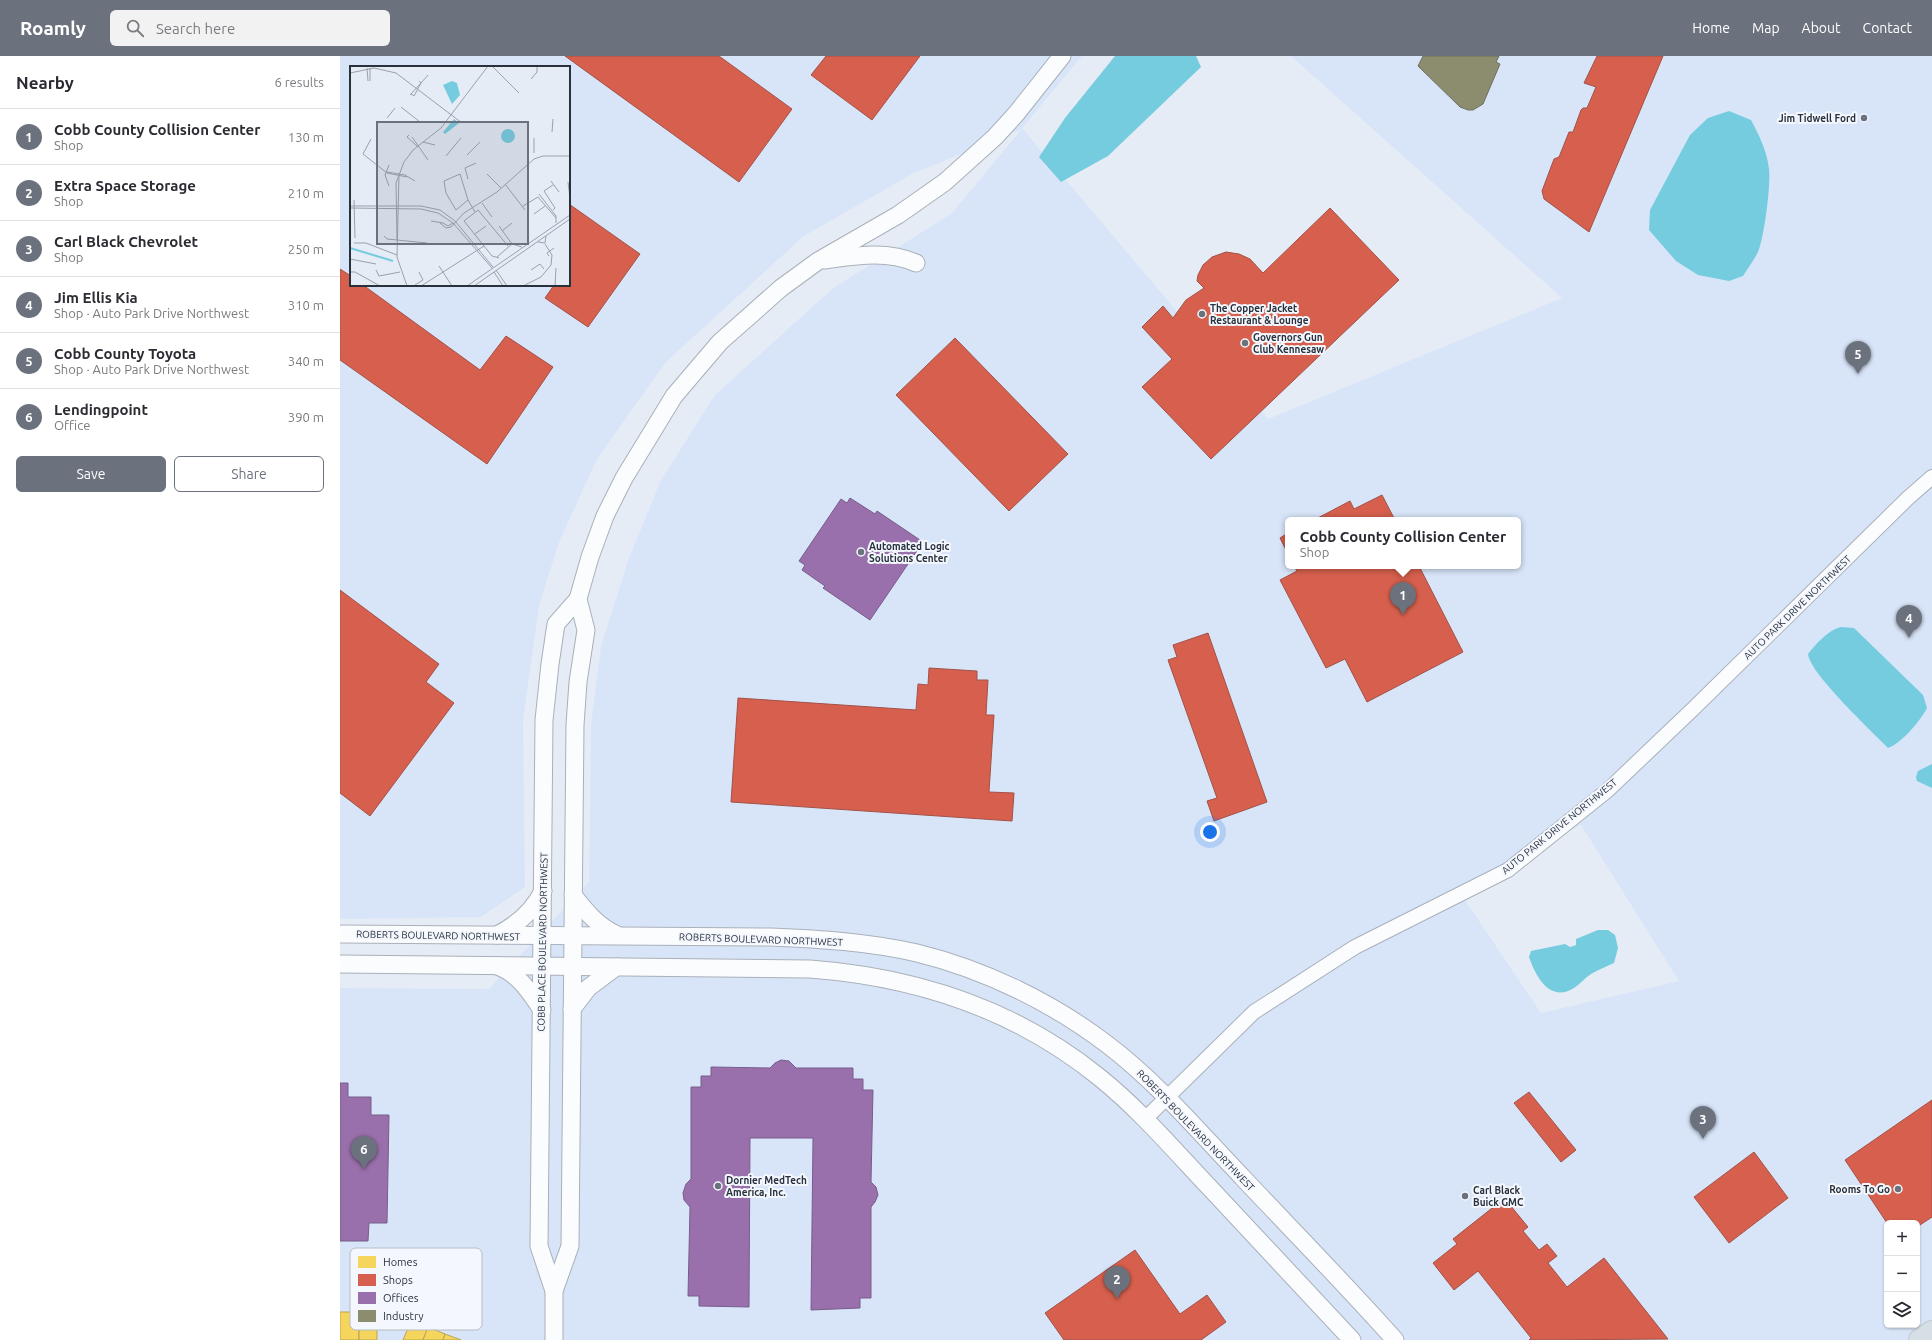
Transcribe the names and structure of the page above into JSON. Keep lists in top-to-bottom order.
{
  "streets": {
    "street": ["AUTO PARK DRIVE NORTHWEST", "ROBERTS BOULEVARD NORTHWEST", "COBB PLACE BOULEVARD NORTHWEST"]
  },
  "crossings": [
    ["AUTO PARK DRIVE NORTHWEST", "ROBERTS BOULEVARD NORTHWEST"],
    ["ROBERTS BOULEVARD NORTHWEST", "COBB PLACE BOULEVARD NORTHWEST"]
  ],
  "places": [
    "Jim Tidwell Ford",
    "The Copper Jacket Restaurant & Lounge",
    "Governors Gun Club Kennesaw",
    "Automated Logic Solutions Center",
    "Dornier MedTech America, Inc.",
    "Rooms To Go",
    "Carl Black Buick GMC"
  ],
  "legend": [
    "Homes",
    "Shops",
    "Offices",
    "Industry"
  ],
  "page": {
    "header": "Roamly",
    "search": "Search here",
    "nav": [
      "Home",
      "Map",
      "About",
      "Contact"
    ],
    "heading": ["Nearby", "6 results"],
    "list": [
      {
        "mark": "1",
        "name": "Cobb County Collision Center",
        "note": "Shop",
        "value": "130 m"
      },
      {
        "mark": "2",
        "name": "Extra Space Storage",
        "note": "Shop",
        "value": "210 m"
      },
      {
        "mark": "3",
        "name": "Carl Black Chevrolet",
        "note": "Shop",
        "value": "250 m"
      },
      {
        "mark": "4",
        "name": "Jim Ellis Kia",
        "note": "Shop · Auto Park Drive Northwest",
        "value": "310 m"
      },
      {
        "mark": "5",
        "name": "Cobb County Toyota",
        "note": "Shop · Auto Park Drive Northwest",
        "value": "340 m"
      },
      {
        "mark": "6",
        "name": "Lendingpoint",
        "note": "Office",
        "value": "390 m"
      }
    ],
    "pins": [
      "5",
      "1",
      "4",
      "3",
      "6",
      "2"
    ],
    "buttons": ["Save", "Share"],
    "popup": ["Cobb County Collision Center", "Shop"],
    "map_buttons": ["+", "−"]
  }
}
